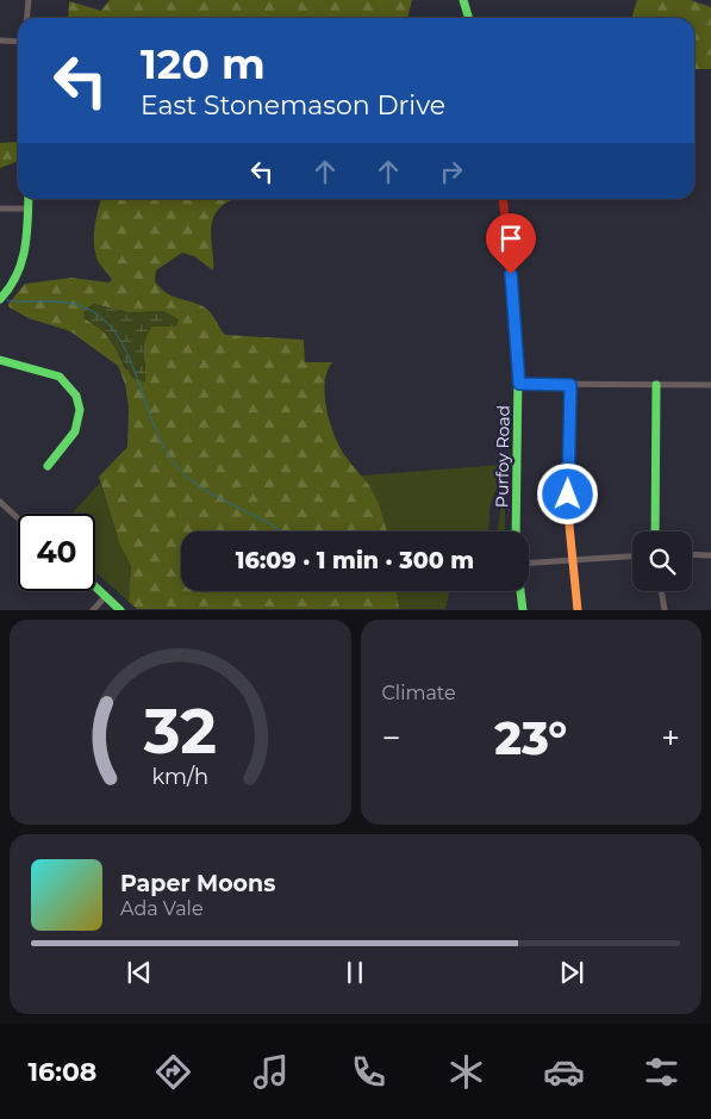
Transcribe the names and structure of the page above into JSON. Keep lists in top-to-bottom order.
{
  "streets": {
    "street": ["Purfoy Road"]
  },
  "page": {
    "turn": ["120 m", "East Stonemason Drive"],
    "limit": "40",
    "trip": "16:09 · 1 min · 300 m",
    "tile": "Climate",
    "heat": ["−", "23°", "+"],
    "song": ["Paper Moons", "Ada Vale"],
    "tabs": "16:08",
    "gauge": ["32", "km/h"]
  }
}
